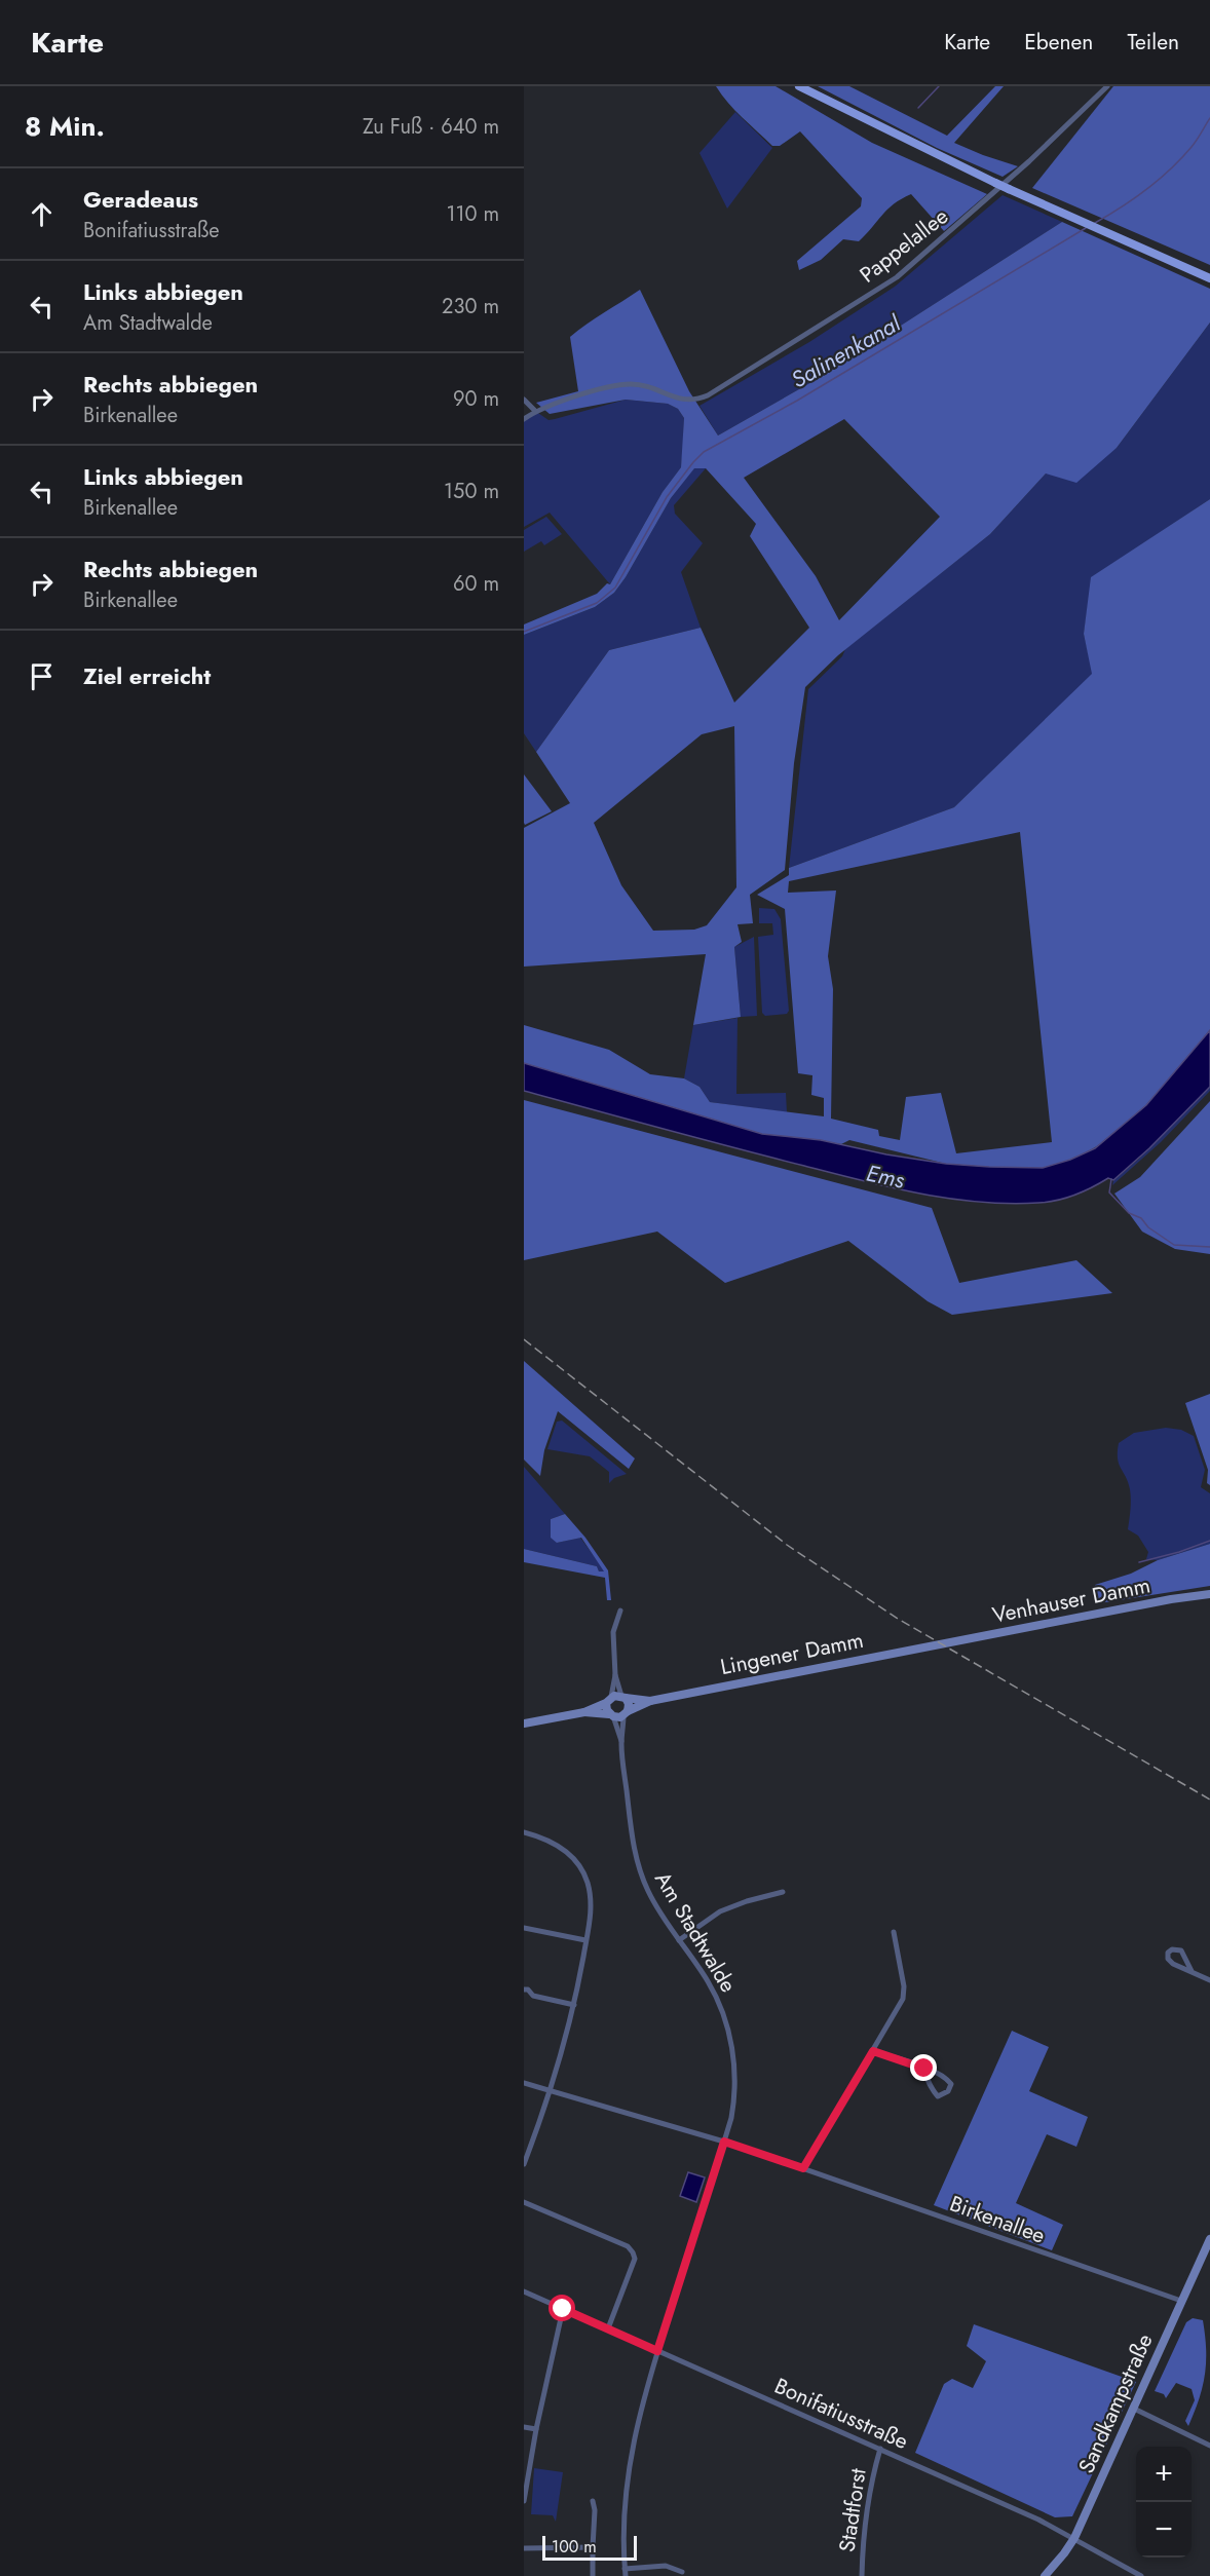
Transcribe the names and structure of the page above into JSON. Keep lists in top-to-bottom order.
{
  "streets": {
    "main road": ["Venhauser Damm", "Lingener Damm", "Sandkampstraße"],
    "street": [
      "Pappelallee",
      "Am Stadtwalde",
      "Birkenallee",
      "Bonifatiusstraße",
      "Stadtforst"
    ]
  },
  "crossings": [
    ["Venhauser Damm", "Lingener Damm"],
    ["Lingener Damm", "Am Stadtwalde"],
    ["Am Stadtwalde", "Birkenallee"],
    ["Am Stadtwalde", "Bonifatiusstraße"],
    ["Birkenallee", "Sandkampstraße"],
    ["Sandkampstraße", "Bonifatiusstraße"],
    ["Bonifatiusstraße", "Stadtforst"]
  ],
  "water": ["Salinenkanal", "Ems"],
  "scale_bar": "100 m",
  "page": {
    "header": "Karte",
    "nav": ["Karte", "Ebenen", "Teilen"],
    "heading": ["8 Min.", "Zu Fuß · 640 m"],
    "list": [
      ["Geradeaus", "Bonifatiusstraße", "110 m"],
      ["Links abbiegen", "Am Stadtwalde", "230 m"],
      ["Rechts abbiegen", "Birkenallee", "90 m"],
      ["Links abbiegen", "Birkenallee", "150 m"],
      ["Rechts abbiegen", "Birkenallee", "60 m"],
      "Ziel erreicht"
    ],
    "map_buttons": ["+", "−"],
    "scale": "100 m"
  }
}
